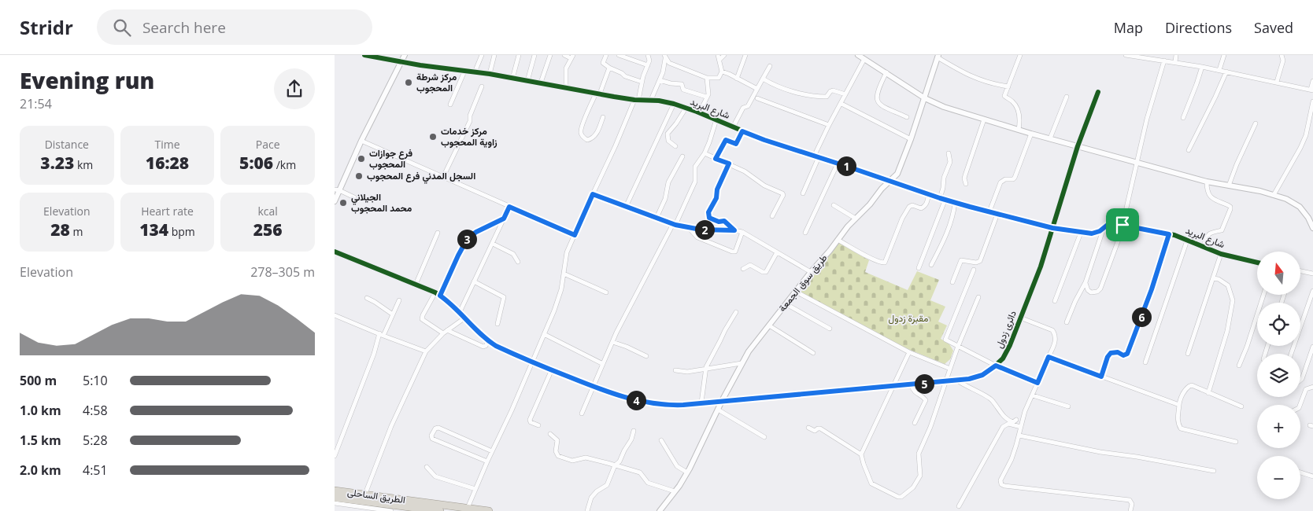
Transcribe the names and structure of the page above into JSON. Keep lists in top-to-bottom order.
{
  "streets": {
    "highway": ["الطريق الساحلى"],
    "street": ["شارع البريد", "طريق سوق الجمعة", "دائرى زدول"]
  },
  "crossings": [
    ["شارع البريد", "طريق سوق الجمعة"],
    ["شارع البريد", "دائرى زدول"],
    ["طريق سوق الجمعة", "دائرى زدول"]
  ],
  "parks": ["مقبرة زدول"],
  "places": [
    "مركز شرطة المحجوب",
    "مركز خدمات زاوية المحجوب",
    "فرع جوازات المحجوب",
    "السجل المدني فرع المحجوب",
    "الجيلاني محمد المحجوب"
  ],
  "north": "top",
  "page": {
    "header": "Stridr",
    "search": "Search here",
    "nav": ["Map", "Directions", "Saved"],
    "heading": ["Evening run", "21:54"],
    "stats": [
      ["Distance", "3.23 km"],
      ["Time", "16:28"],
      ["Pace", "5:06 /km"],
      ["Elevation", "28 m"],
      ["Heart rate", "134 bpm"],
      ["kcal", "256"]
    ],
    "pins": [
      "1",
      "2",
      "3",
      "6",
      "5",
      "4"
    ],
    "map_buttons": ["+", "−"],
    "chart": ["Elevation", "278–305 m"],
    "list": [
      {
        "name": "500 m",
        "note": "5:10"
      },
      {
        "name": "1.0 km",
        "note": "4:58"
      },
      {
        "name": "1.5 km",
        "note": "5:28"
      },
      {
        "name": "2.0 km",
        "note": "4:51"
      }
    ]
  }
}
